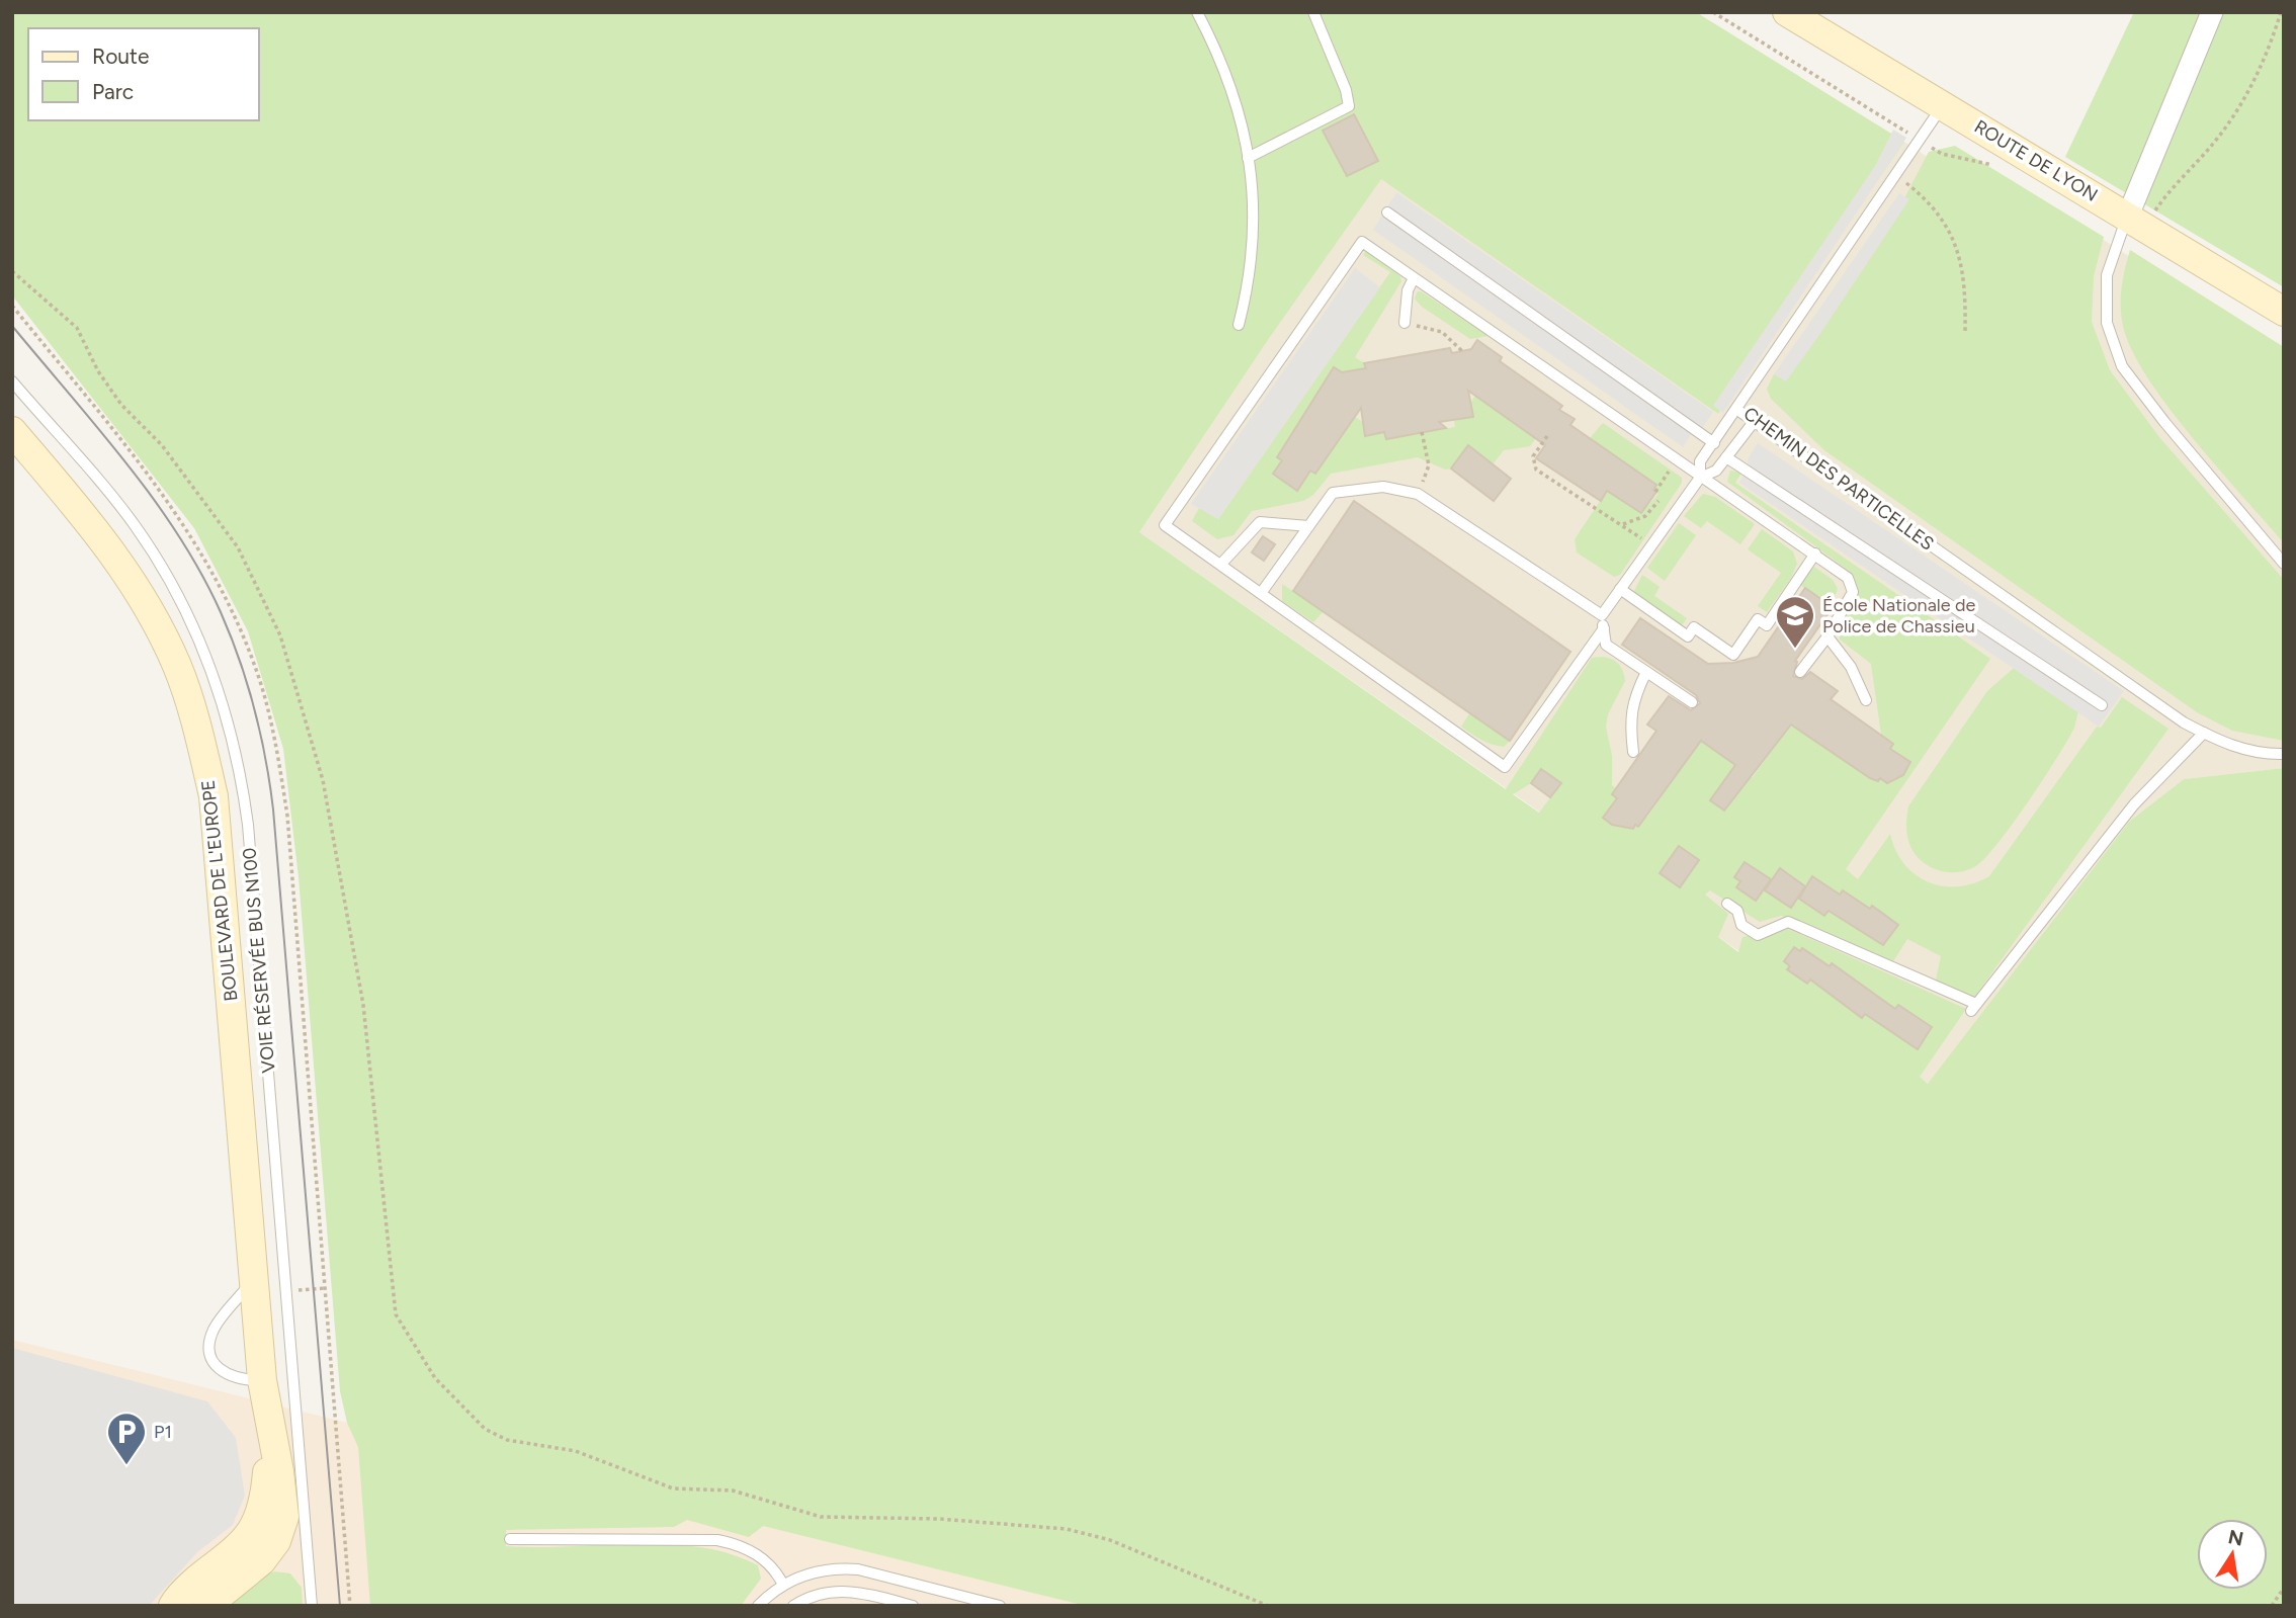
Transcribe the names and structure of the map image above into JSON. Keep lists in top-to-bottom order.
{
  "streets": {
    "street": ["ROUTE DE LYON", "BOULEVARD DE L'EUROPE"],
    "lane": ["CHEMIN DES PARTICELLES", "VOIE RÉSERVÉE BUS N100"]
  },
  "crossings": [
    ["ROUTE DE LYON", "CHEMIN DES PARTICELLES"]
  ],
  "places": {
    "school or university": ["École Nationale de Police de Chassieu"],
    "parking": ["P1"]
  },
  "legend": ["Route", "Parc"],
  "north": "top"
}
